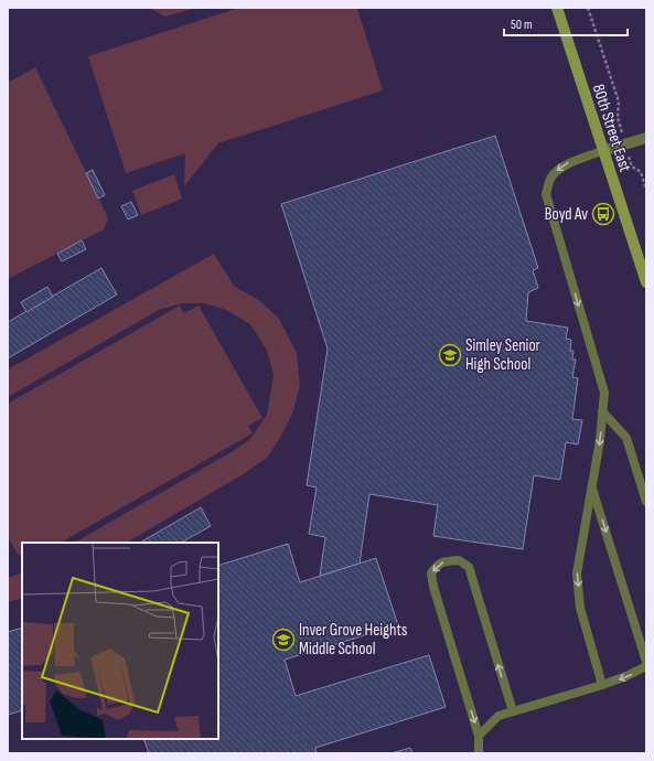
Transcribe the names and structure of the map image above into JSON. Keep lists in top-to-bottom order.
{
  "streets": {
    "street": ["80th Street East"]
  },
  "places": {
    "bus stop": ["Boyd Av"],
    "school or university": ["Simley Senior High School", "Inver Grove Heights Middle School"]
  },
  "scale_bar": "50 m"
}
